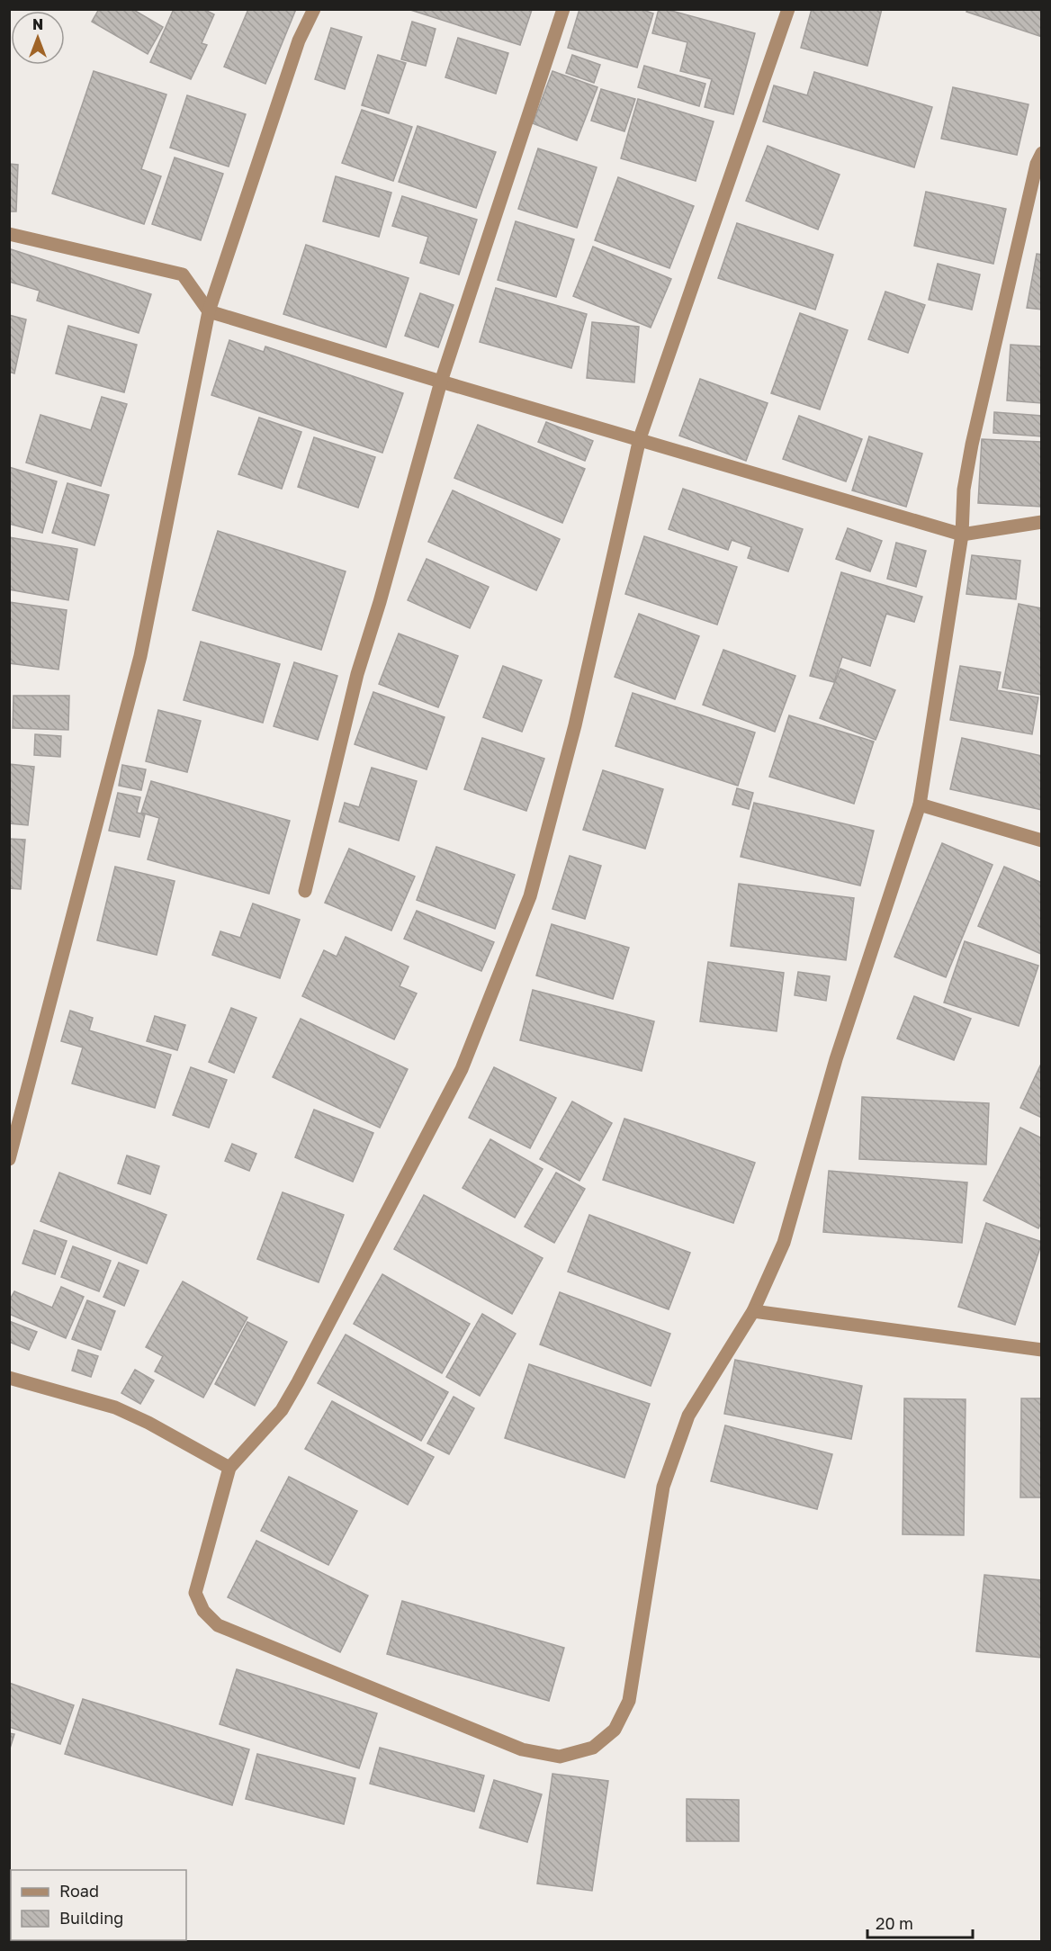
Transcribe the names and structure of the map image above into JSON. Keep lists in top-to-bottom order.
{
  "legend": ["Road", "Building"],
  "scale_bar": "20 m",
  "north": "top"
}
